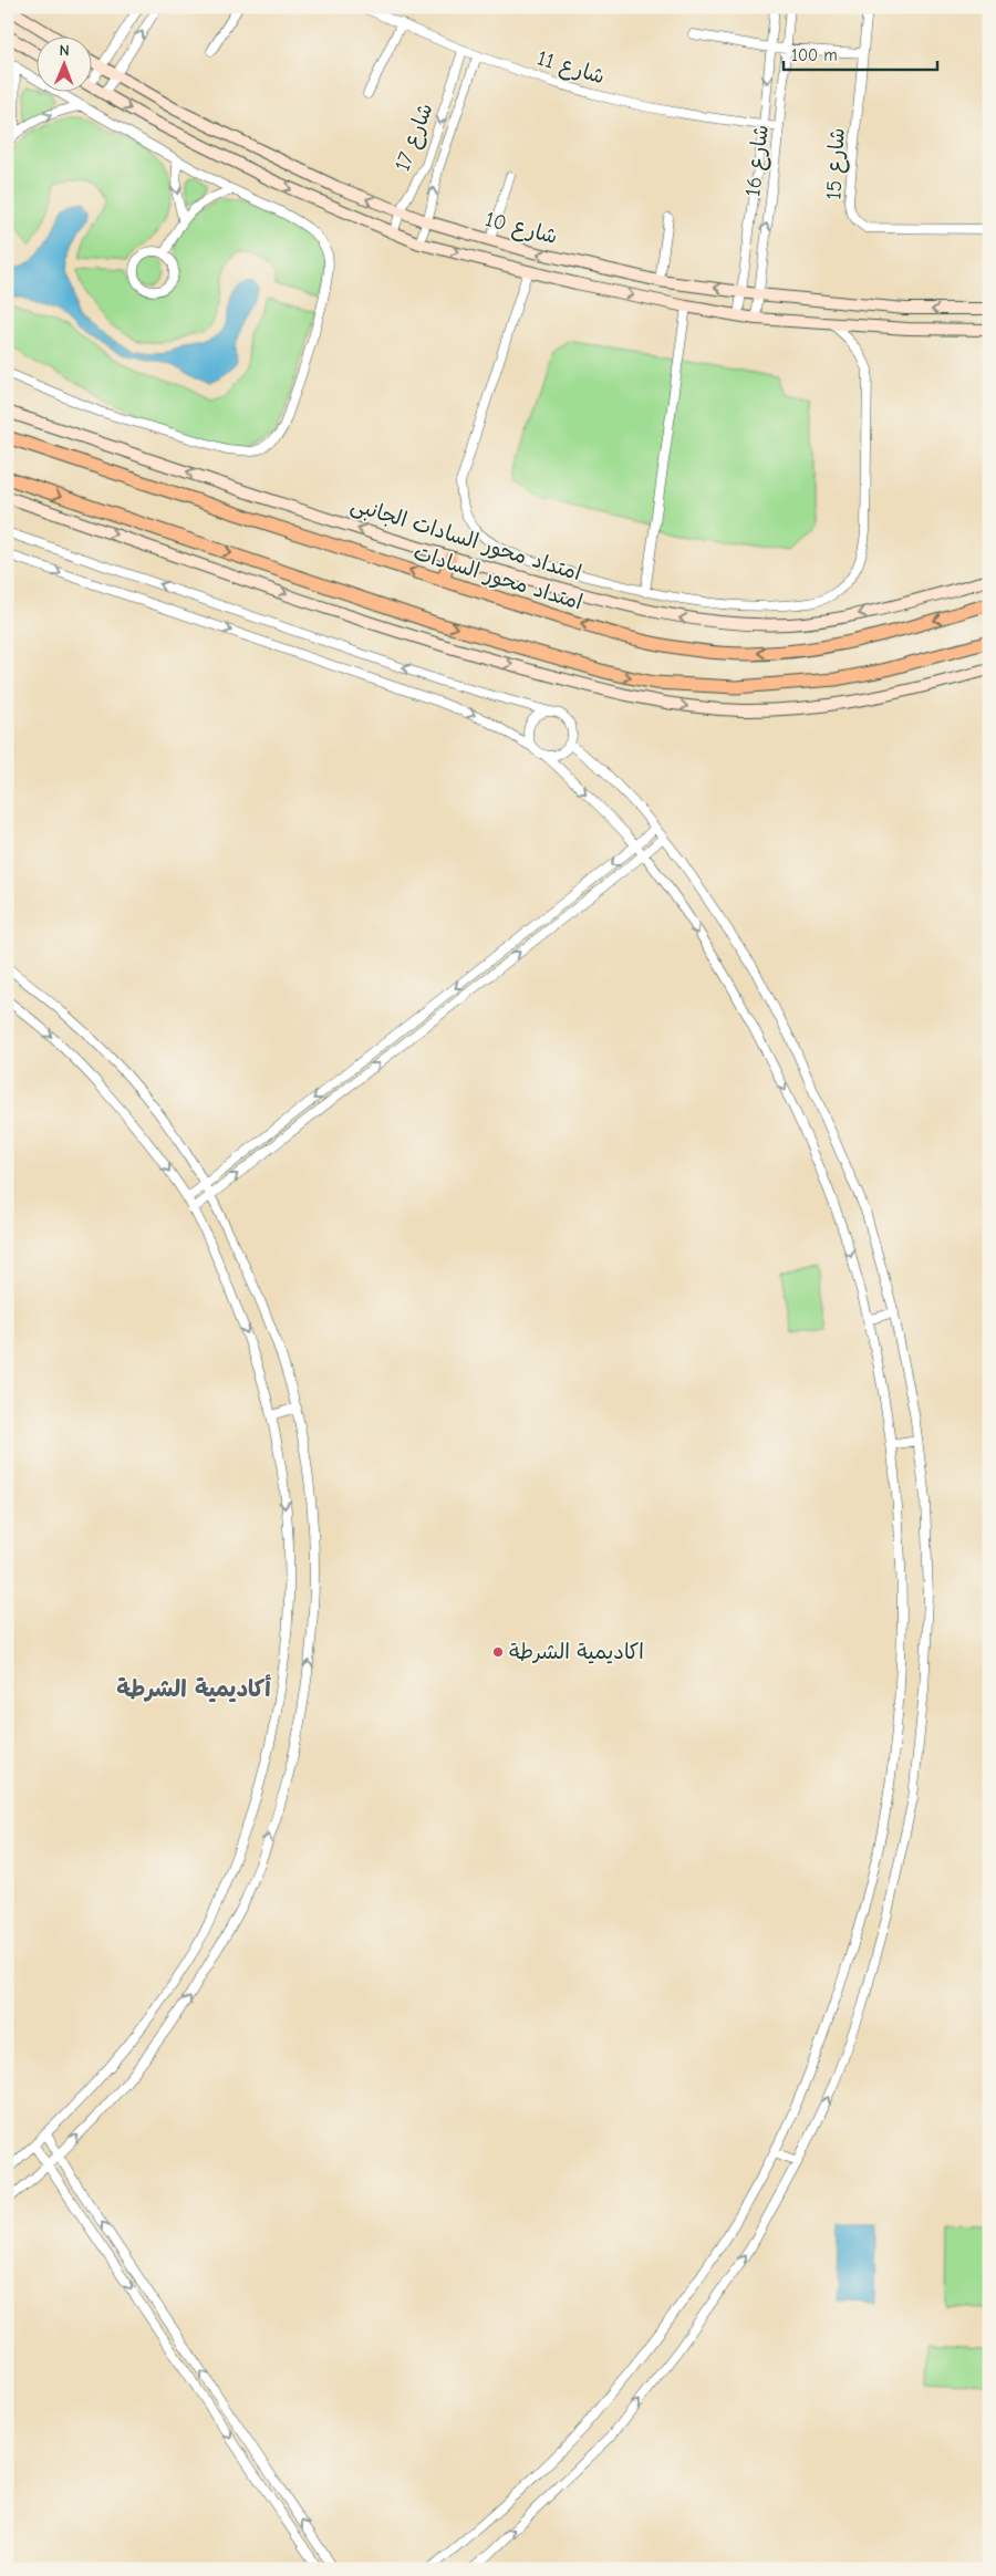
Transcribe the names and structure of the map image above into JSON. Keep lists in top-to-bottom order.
{
  "streets": {
    "main road": ["امتداد محور السادات"],
    "street": [
      "شارع 11",
      "شارع 17",
      "شارع 16",
      "شارع 15",
      "شارع 10",
      "امتداد محور السادات الجانبى"
    ]
  },
  "crossings": [
    ["شارع 11", "شارع 17"],
    ["شارع 11", "شارع 16"],
    ["شارع 17", "شارع 10"],
    ["شارع 16", "شارع 10"]
  ],
  "districts": ["أكاديمية الشرطة"],
  "places": ["اكاديمية الشرطة"],
  "scale_bar": "100 m",
  "north": "top"
}
